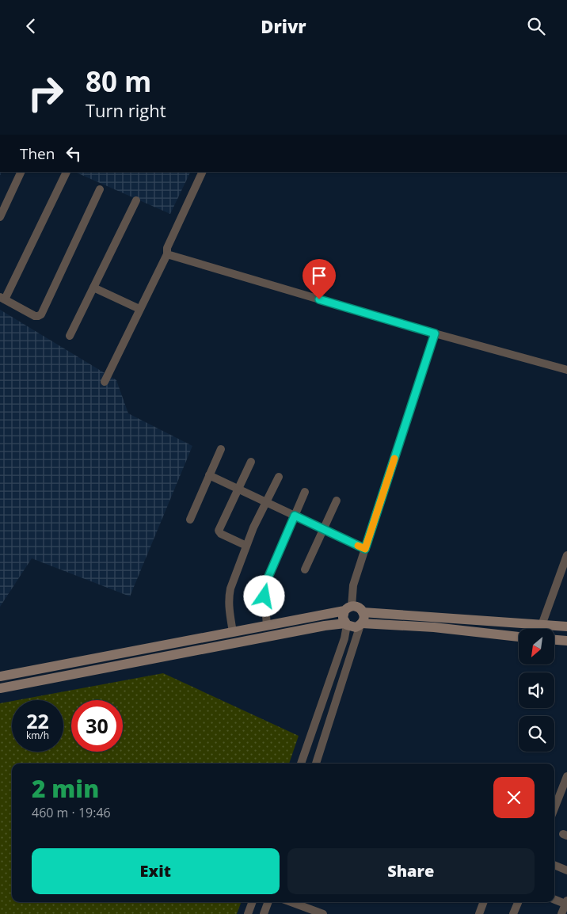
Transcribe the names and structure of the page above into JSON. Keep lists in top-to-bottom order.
{
  "north": "bottom left",
  "page": {
    "header": "Drivr",
    "turn": ["80 m", "Turn right"],
    "then": "Then",
    "speed": "22 km/h",
    "limit": "30",
    "heading": ["2 min", "460 m · 19:46"],
    "buttons": ["Exit", "Share"]
  }
}
